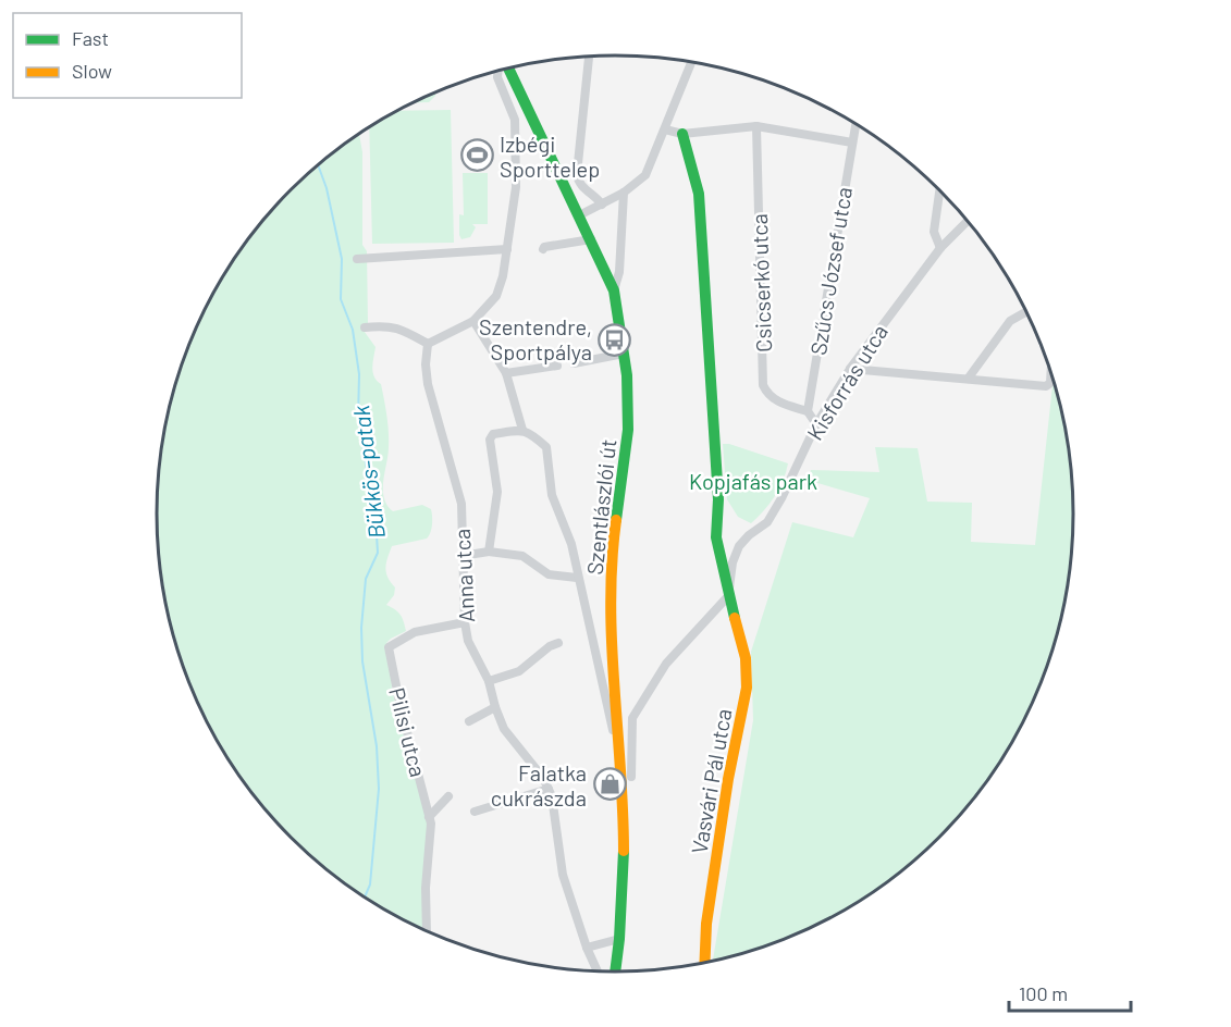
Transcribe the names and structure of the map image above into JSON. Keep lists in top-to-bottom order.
{
  "streets": {
    "main road": ["Szentlászlói út", "Vasvári Pál utca"],
    "street": [
      "Szűcs József utca",
      "Csicserkó utca",
      "Kisforrás utca",
      "Anna utca",
      "Pilisi utca"
    ]
  },
  "crossings": [
    ["Szűcs József utca", "Csicserkó utca"],
    ["Kisforrás utca", "Vasvári Pál utca"],
    ["Anna utca", "Pilisi utca"]
  ],
  "water": ["Bükkös-patak"],
  "parks": ["Kopjafás park"],
  "places": {
    "sports": ["Izbégi Sporttelep"],
    "bus stop": ["Szentendre, Sportpálya"],
    "shop": ["Falatka cukrászda"]
  },
  "legend": ["Fast", "Slow"],
  "scale_bar": "100 m"
}
